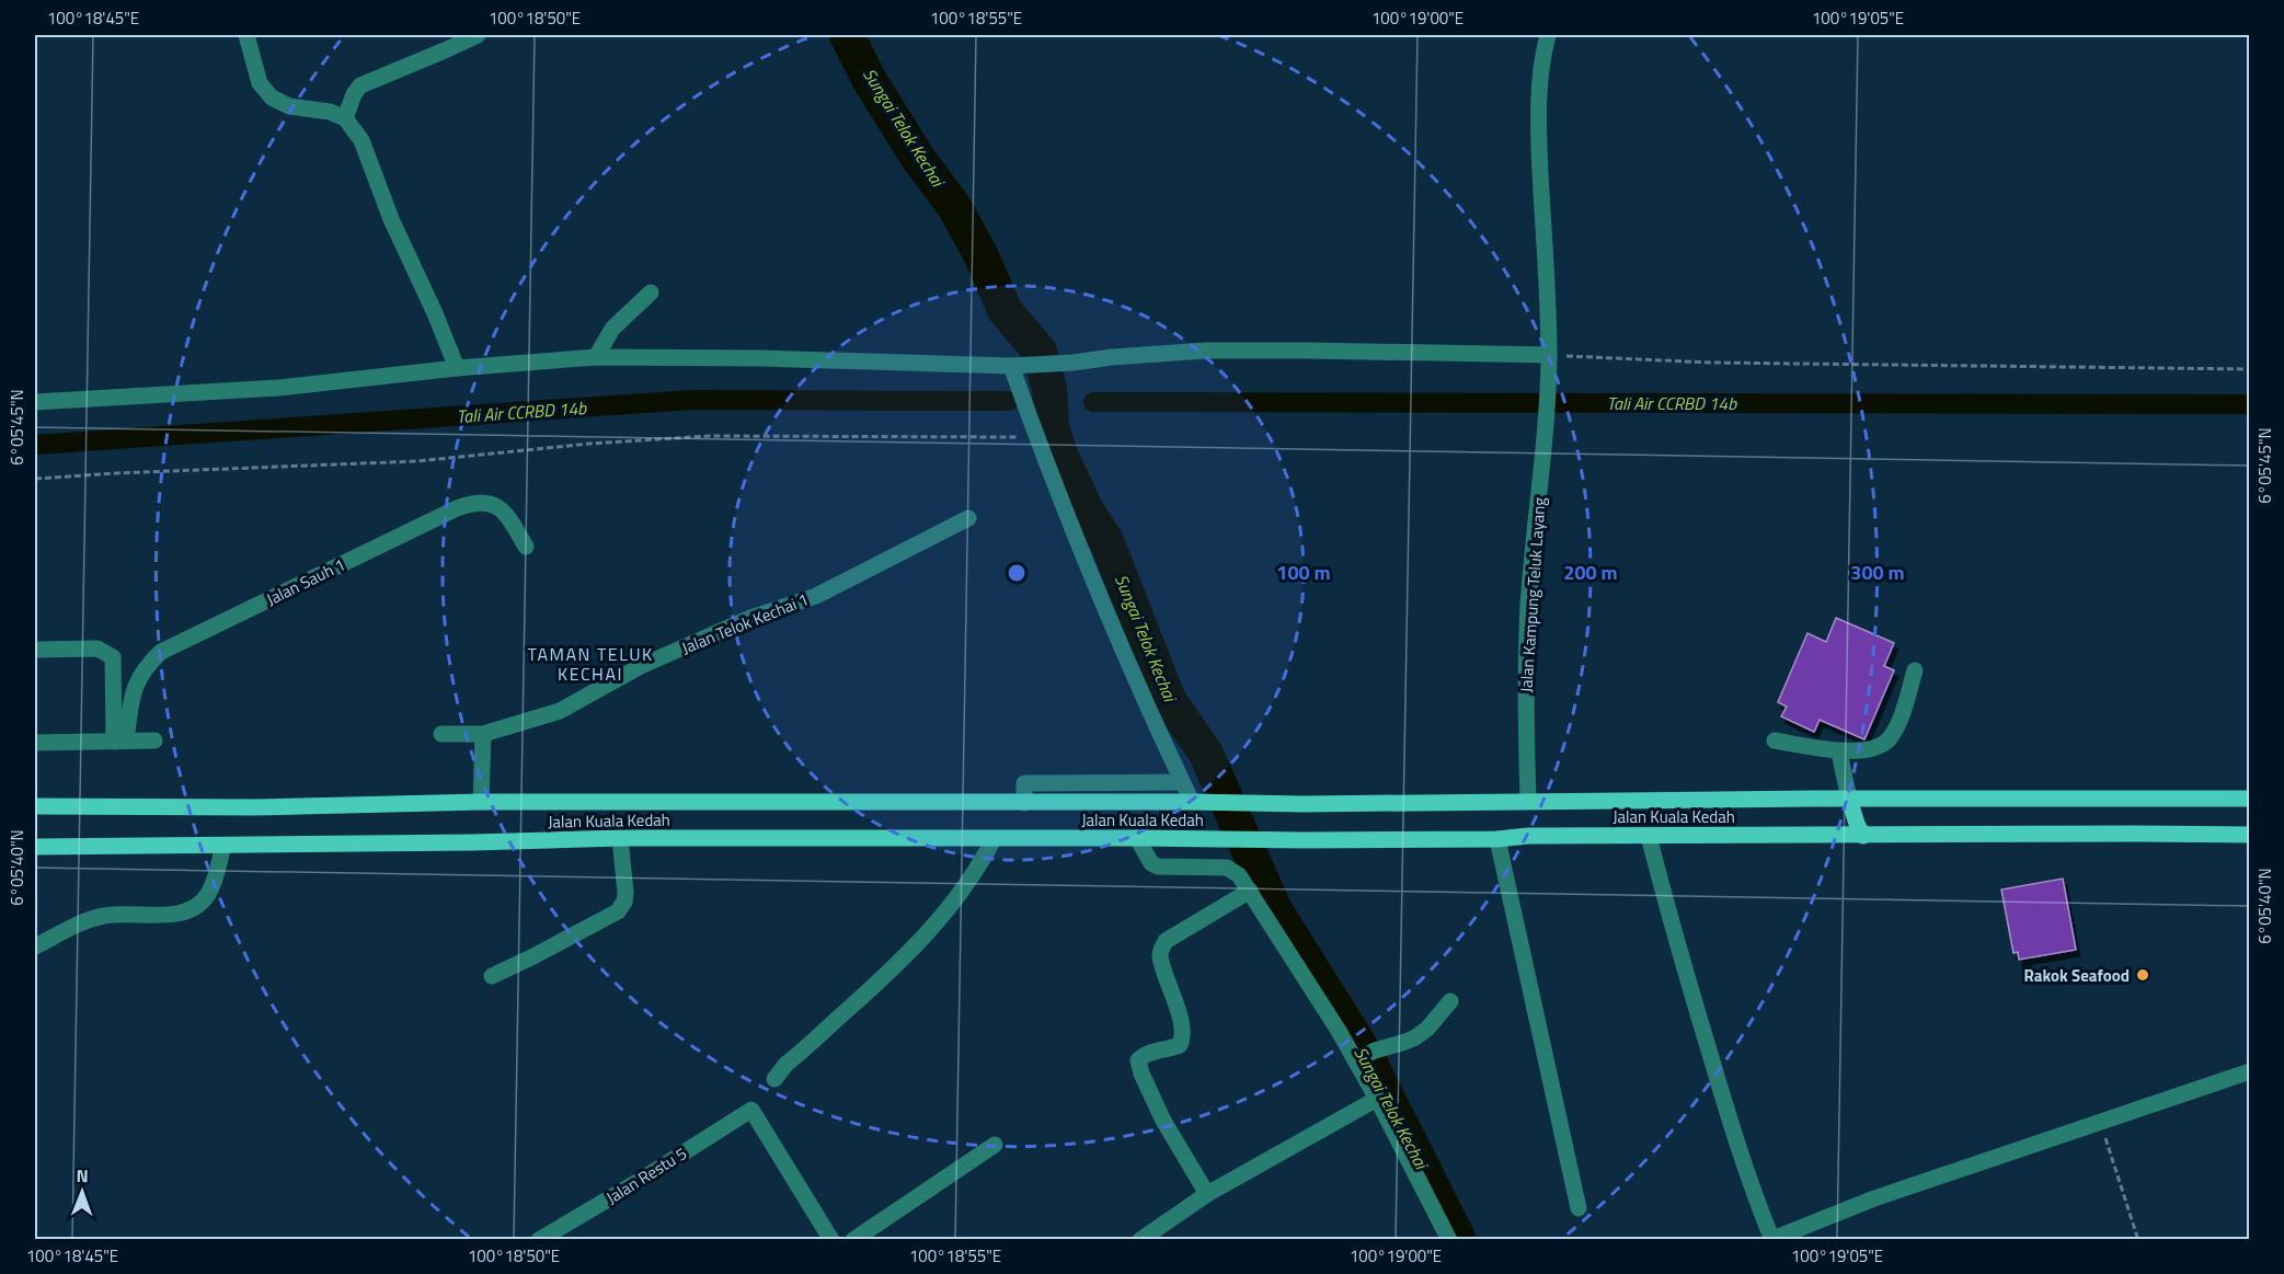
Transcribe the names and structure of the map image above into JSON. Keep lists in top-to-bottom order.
{
  "streets": {
    "main road": ["Jalan Kuala Kedah"],
    "street": [
      "Jalan Sauh 1",
      "Jalan Kampung Teluk Layang",
      "Jalan Telok Kechai 1",
      "Jalan Restu 5"
    ]
  },
  "crossings": [
    ["Jalan Kampung Teluk Layang", "Jalan Kuala Kedah"]
  ],
  "districts": ["TAMAN TELUK KECHAI"],
  "water": ["Sungai Telok Kechai", "Tali Air CCRBD 14b"],
  "places": ["Rakok Seafood"],
  "north": "top",
  "coordinates": [
    "100°18'45\"E",
    "100°18'50\"E",
    "100°18'55\"E",
    "100°19'00\"E",
    "100°19'05\"E",
    "6°05'45\"N",
    "6°05'40\"N"
  ],
  "rings": ["100 m", "200 m", "300 m"]
}
